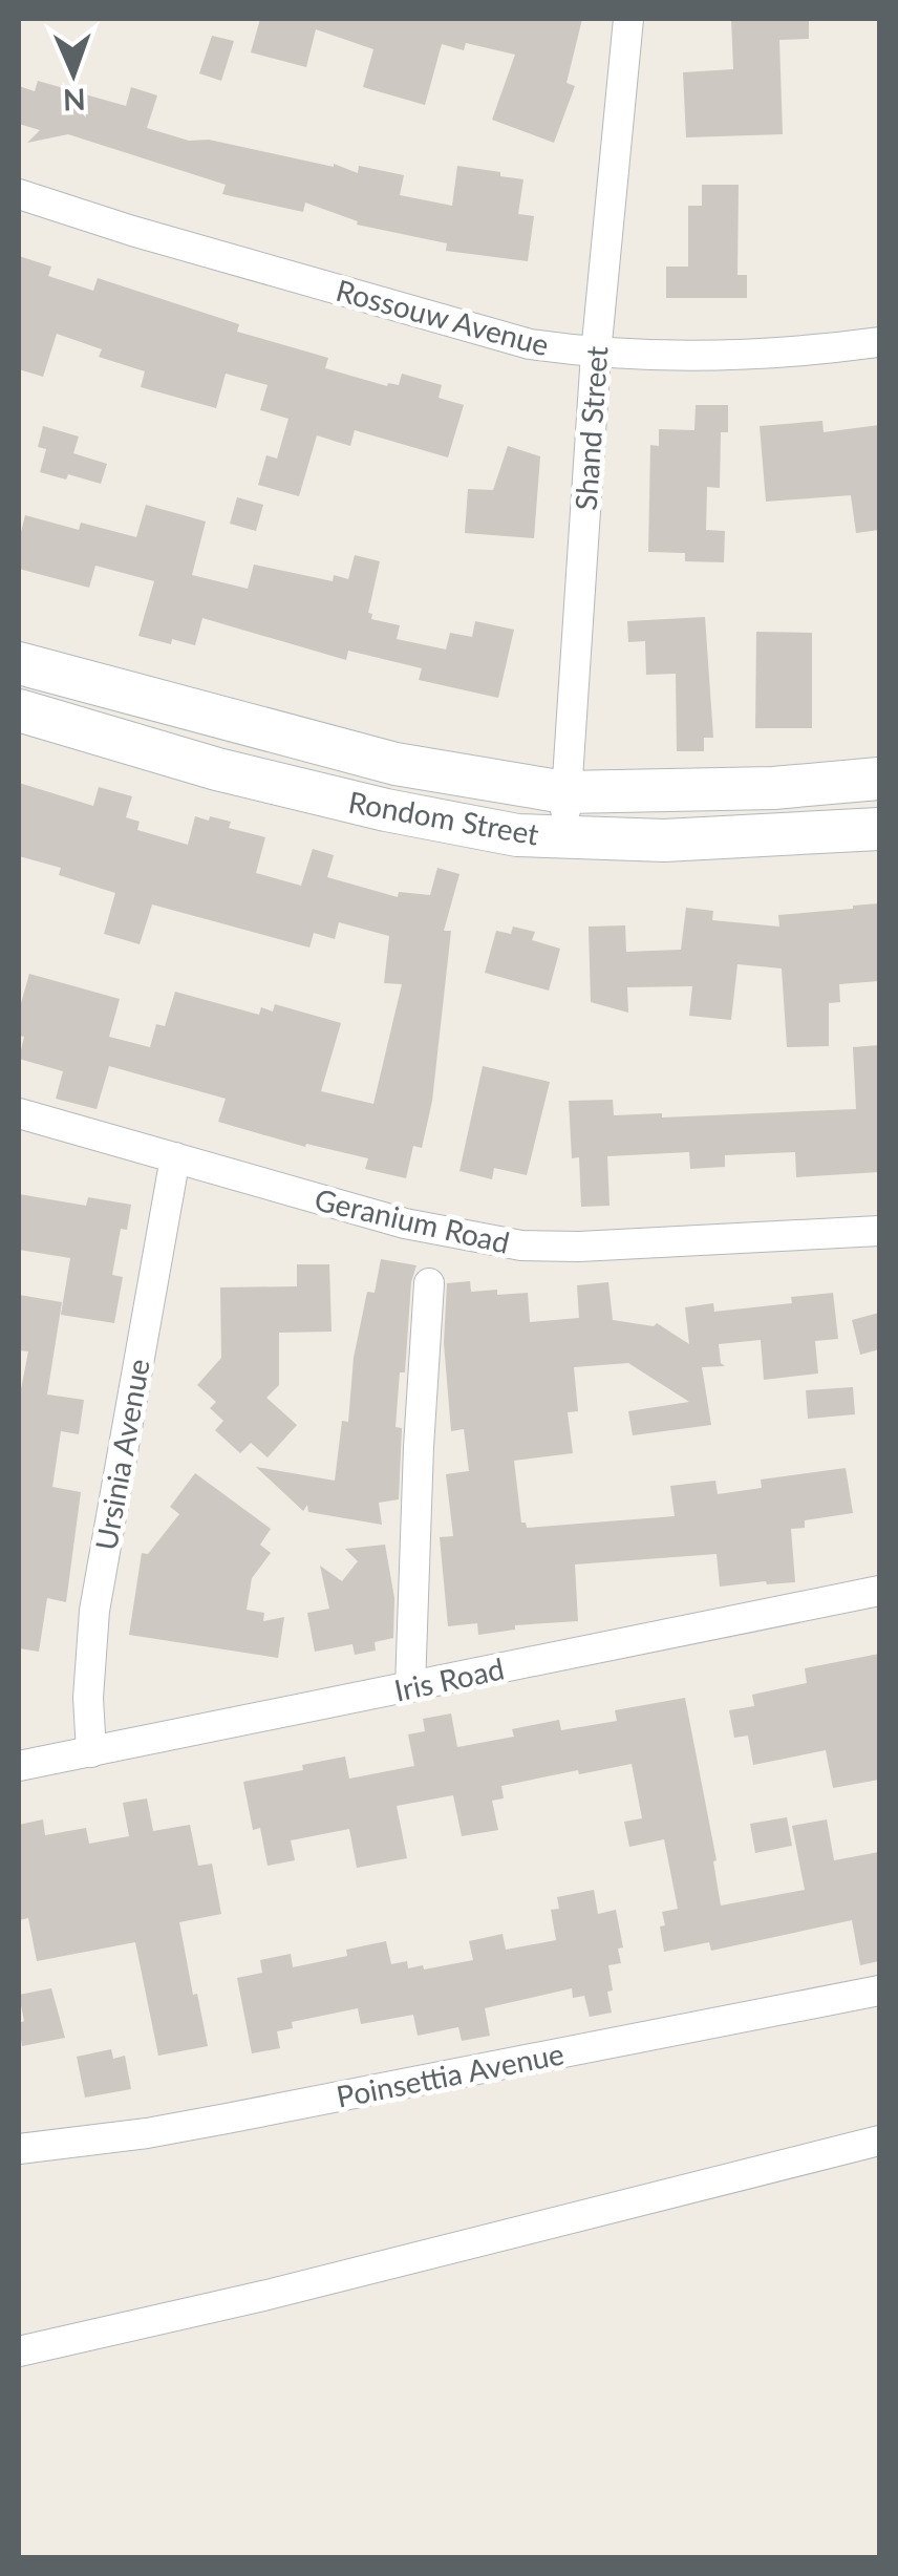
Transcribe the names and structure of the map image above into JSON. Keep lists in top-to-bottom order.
{
  "streets": {
    "street": [
      "Rossouw Avenue",
      "Shand Street",
      "Rondom Street",
      "Geranium Road",
      "Ursinia Avenue",
      "Iris Road",
      "Poinsettia Avenue"
    ]
  },
  "crossings": [
    ["Rossouw Avenue", "Shand Street"],
    ["Shand Street", "Rondom Street"],
    ["Geranium Road", "Ursinia Avenue"],
    ["Ursinia Avenue", "Iris Road"]
  ],
  "north": "bottom"
}
